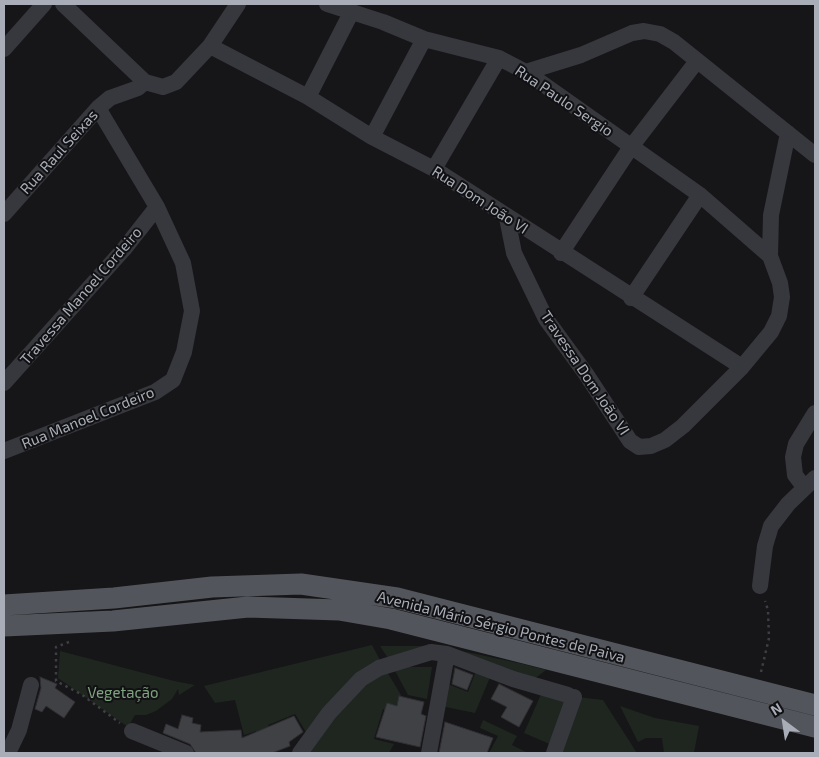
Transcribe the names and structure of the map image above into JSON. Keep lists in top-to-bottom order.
{
  "streets": {
    "main road": ["Avenida Mário Sérgio Pontes de Paiva"],
    "street": [
      "Rua Paulo Sergio",
      "Rua Raul Seixas",
      "Rua Dom João VI",
      "Travessa Manoel Cordeiro",
      "Travessa Dom João VI",
      "Rua Manoel Cordeiro"
    ]
  },
  "crossings": [
    ["Rua Paulo Sergio", "Travessa Dom João VI"],
    ["Rua Raul Seixas", "Rua Manoel Cordeiro"],
    ["Rua Dom João VI", "Travessa Dom João VI"],
    ["Travessa Manoel Cordeiro", "Rua Manoel Cordeiro"]
  ],
  "parks": ["Vegetação"],
  "north": "top left"
}
